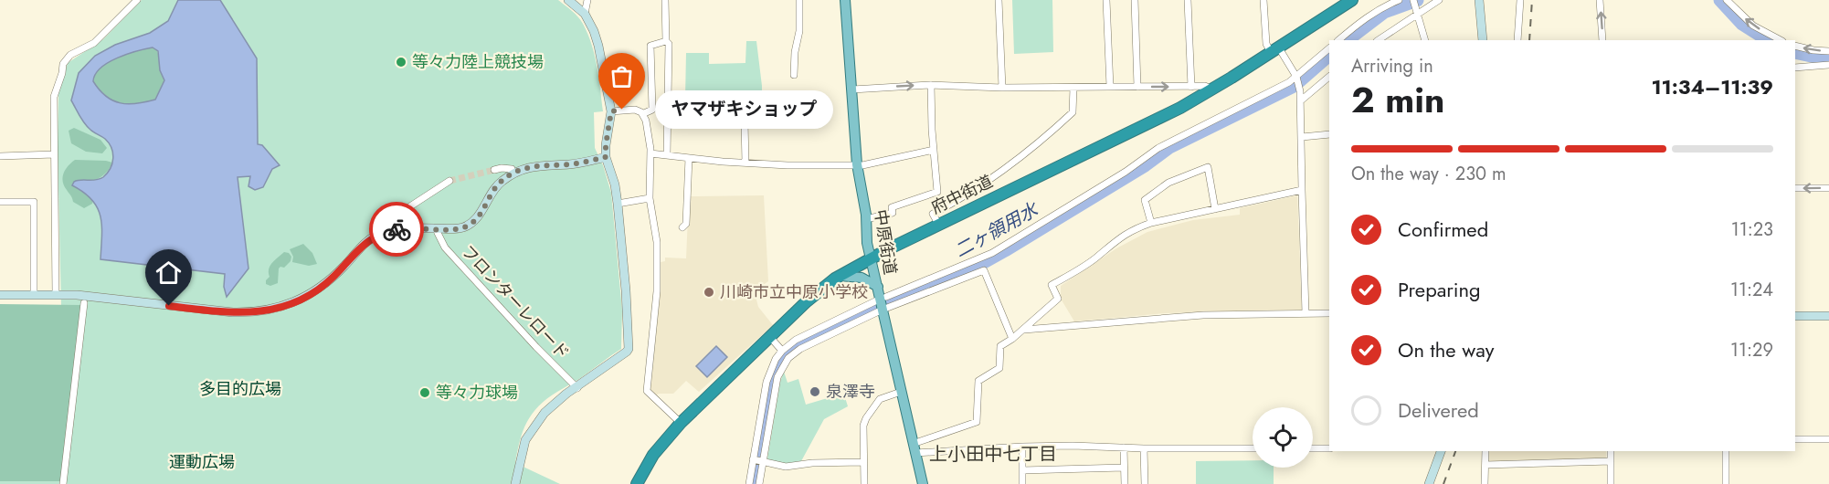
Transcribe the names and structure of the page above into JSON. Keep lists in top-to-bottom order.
{
  "streets": {
    "highway": ["府中街道"],
    "main road": ["中原街道"],
    "street": ["フロンターレロード"]
  },
  "crossings": [
    ["府中街道", "中原街道"]
  ],
  "districts": ["上小田中七丁目"],
  "water": ["二ヶ領用水"],
  "parks": ["多目的広場", "運動広場"],
  "places": [
    "等々力陸上競技場",
    "ヤマザキショップ",
    "川崎市立中原小学校",
    "泉澤寺",
    "等々力球場"
  ],
  "page": {
    "heading": ["2 min", "Arriving in", "11:34–11:39"],
    "bubble": "ヤマザキショップ",
    "bar": "On the way · 230 m",
    "list": [
      ["Confirmed", "11:23"],
      ["Preparing", "11:24"],
      ["On the way", "11:29"],
      "Delivered"
    ]
  }
}
